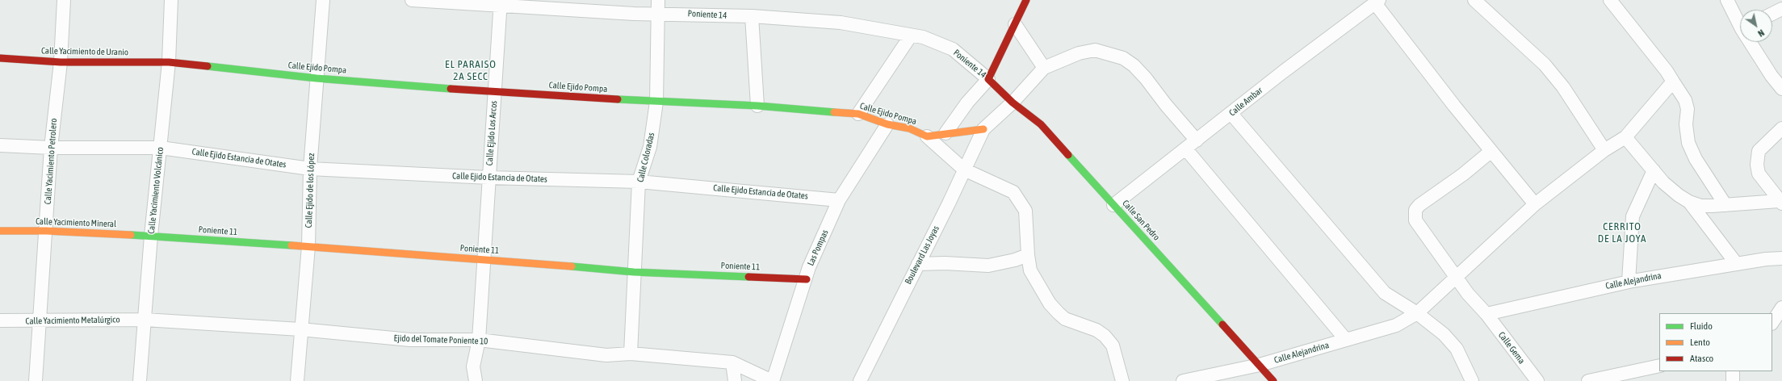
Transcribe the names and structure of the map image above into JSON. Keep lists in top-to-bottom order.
{
  "streets": {
    "street": [
      "Poniente 14",
      "Calle Yacimiento de Uranio",
      "Calle Ejido Pompa",
      "Calle Ambar",
      "Calle Ejido Los Arcos",
      "Calle Coloradas",
      "Calle Ejido Estancia de Otates",
      "Calle Yacimiento Petrolero",
      "Calle Yacimiento Volcánico",
      "Calle Ejido de los López",
      "Calle San Pedro",
      "Calle Yacimiento Mineral",
      "Poniente 11",
      "Las Pompas",
      "Boulevard Las Joyas",
      "Calle Alejandrina",
      "Calle Yacimiento Metalúrgico",
      "Ejido del Tomate Poniente 10",
      "Calle Gema"
    ]
  },
  "crossings": [
    ["Poniente 14", "Calle Ejido Los Arcos"],
    ["Poniente 14", "Calle Coloradas"],
    ["Poniente 14", "Calle San Pedro"],
    ["Calle Yacimiento de Uranio", "Calle Ejido Pompa"],
    ["Calle Yacimiento de Uranio", "Calle Yacimiento Petrolero"],
    ["Calle Yacimiento de Uranio", "Calle Yacimiento Volcánico"],
    ["Calle Ejido Pompa", "Calle Ejido Los Arcos"],
    ["Calle Ejido Pompa", "Calle Coloradas"],
    ["Calle Ejido Pompa", "Calle Yacimiento Volcánico"],
    ["Calle Ejido Pompa", "Calle Ejido de los López"],
    ["Calle Ejido Pompa", "Las Pompas"],
    ["Calle Ambar", "Calle San Pedro"],
    ["Calle Ejido Los Arcos", "Calle Ejido Estancia de Otates"],
    ["Calle Ejido Los Arcos", "Poniente 11"],
    ["Calle Ejido Los Arcos", "Ejido del Tomate Poniente 10"],
    ["Calle Coloradas", "Calle Ejido Estancia de Otates"],
    ["Calle Coloradas", "Poniente 11"],
    ["Calle Coloradas", "Ejido del Tomate Poniente 10"],
    ["Calle Ejido Estancia de Otates", "Calle Yacimiento Petrolero"],
    ["Calle Ejido Estancia de Otates", "Calle Yacimiento Volcánico"],
    ["Calle Ejido Estancia de Otates", "Calle Ejido de los López"],
    ["Calle Ejido Estancia de Otates", "Las Pompas"],
    ["Calle Yacimiento Petrolero", "Calle Yacimiento Mineral"],
    ["Calle Yacimiento Petrolero", "Calle Yacimiento Metalúrgico"],
    ["Calle Yacimiento Volcánico", "Calle Yacimiento Mineral"],
    ["Calle Yacimiento Volcánico", "Poniente 11"],
    ["Calle Yacimiento Volcánico", "Calle Yacimiento Metalúrgico"],
    ["Calle Yacimiento Volcánico", "Ejido del Tomate Poniente 10"],
    ["Calle Ejido de los López", "Poniente 11"],
    ["Calle Ejido de los López", "Ejido del Tomate Poniente 10"],
    ["Calle San Pedro", "Calle Alejandrina"],
    ["Calle Yacimiento Mineral", "Poniente 11"],
    ["Poniente 11", "Las Pompas"],
    ["Las Pompas", "Ejido del Tomate Poniente 10"],
    ["Calle Alejandrina", "Calle Gema"],
    ["Calle Yacimiento Metalúrgico", "Ejido del Tomate Poniente 10"]
  ],
  "districts": ["EL PARAISO 2A SECC", "CERRITO DE LA JOYA"],
  "legend": ["Fluido", "Lento", "Atasco"],
  "north": "bottom right"
}
